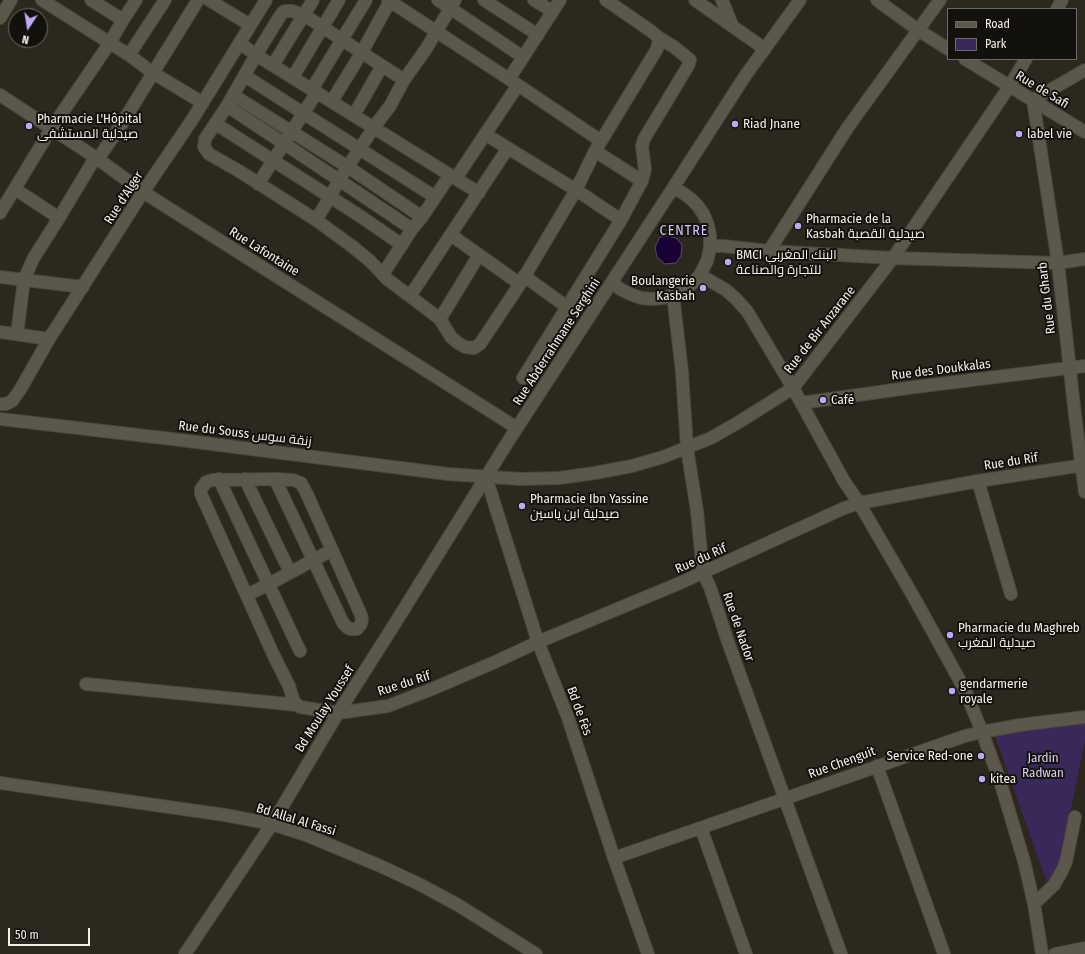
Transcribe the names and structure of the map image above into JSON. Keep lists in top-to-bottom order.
{
  "streets": {
    "street": [
      "Rue de Safi",
      "Rue d'Alger",
      "Rue Lafontaine",
      "Rue du Gharb",
      "Rue de Bir Anzarane",
      "Rue Abderrahmane Serghini",
      "Rue des Doukkalas",
      "Rue du Souss زنقة سوس",
      "Rue du Rif",
      "Rue de Nador",
      "Bd Moulay Youssef",
      "Bd de Fès",
      "Rue Chenguit",
      "Bd Allal Al Fassi"
    ]
  },
  "crossings": [
    ["Rue de Safi", "Rue du Gharb"],
    ["Rue de Safi", "Rue de Bir Anzarane"],
    ["Rue d'Alger", "Rue Lafontaine"],
    ["Rue Lafontaine", "Rue Abderrahmane Serghini"],
    ["Rue du Gharb", "Rue des Doukkalas"],
    ["Rue du Gharb", "Rue du Rif"],
    ["Rue de Bir Anzarane", "Rue Abderrahmane Serghini"],
    ["Rue de Bir Anzarane", "Rue du Souss زنقة سوس"],
    ["Rue de Bir Anzarane", "Rue de Nador"],
    ["Rue de Bir Anzarane", "Bd Moulay Youssef"],
    ["Rue de Bir Anzarane", "Bd de Fès"],
    ["Rue Abderrahmane Serghini", "Rue du Souss زنقة سوس"],
    ["Rue Abderrahmane Serghini", "Rue de Nador"],
    ["Rue Abderrahmane Serghini", "Bd Moulay Youssef"],
    ["Rue Abderrahmane Serghini", "Bd de Fès"],
    ["Rue du Souss زنقة سوس", "Bd Moulay Youssef"],
    ["Rue du Souss زنقة سوس", "Bd de Fès"],
    ["Rue du Rif", "Rue de Nador"],
    ["Rue du Rif", "Bd Moulay Youssef"],
    ["Rue du Rif", "Bd de Fès"],
    ["Rue de Nador", "Rue Chenguit"],
    ["Bd Moulay Youssef", "Bd de Fès"],
    ["Bd Moulay Youssef", "Bd Allal Al Fassi"],
    ["Bd de Fès", "Rue Chenguit"]
  ],
  "districts": ["CENTRE"],
  "parks": ["Jardin Radwan"],
  "places": [
    "Riad Jnane",
    "Pharmacie L'Hôpital صيدلية المستشفى",
    "label vie",
    "Pharmacie de la Kasbah صيدلية القصبة",
    "BMCI البنك المغربي للتجارة والصناعة",
    "Boulangerie Kasbah",
    "Café",
    "Pharmacie Ibn Yassine صيدلية ابن ياسين",
    "Pharmacie du Maghreb صيدلية المغرب",
    "gendarmerie royale",
    "Service Red-one",
    "kitea"
  ],
  "legend": ["Road", "Park"],
  "scale_bar": "50 m",
  "north": "bottom"
}
